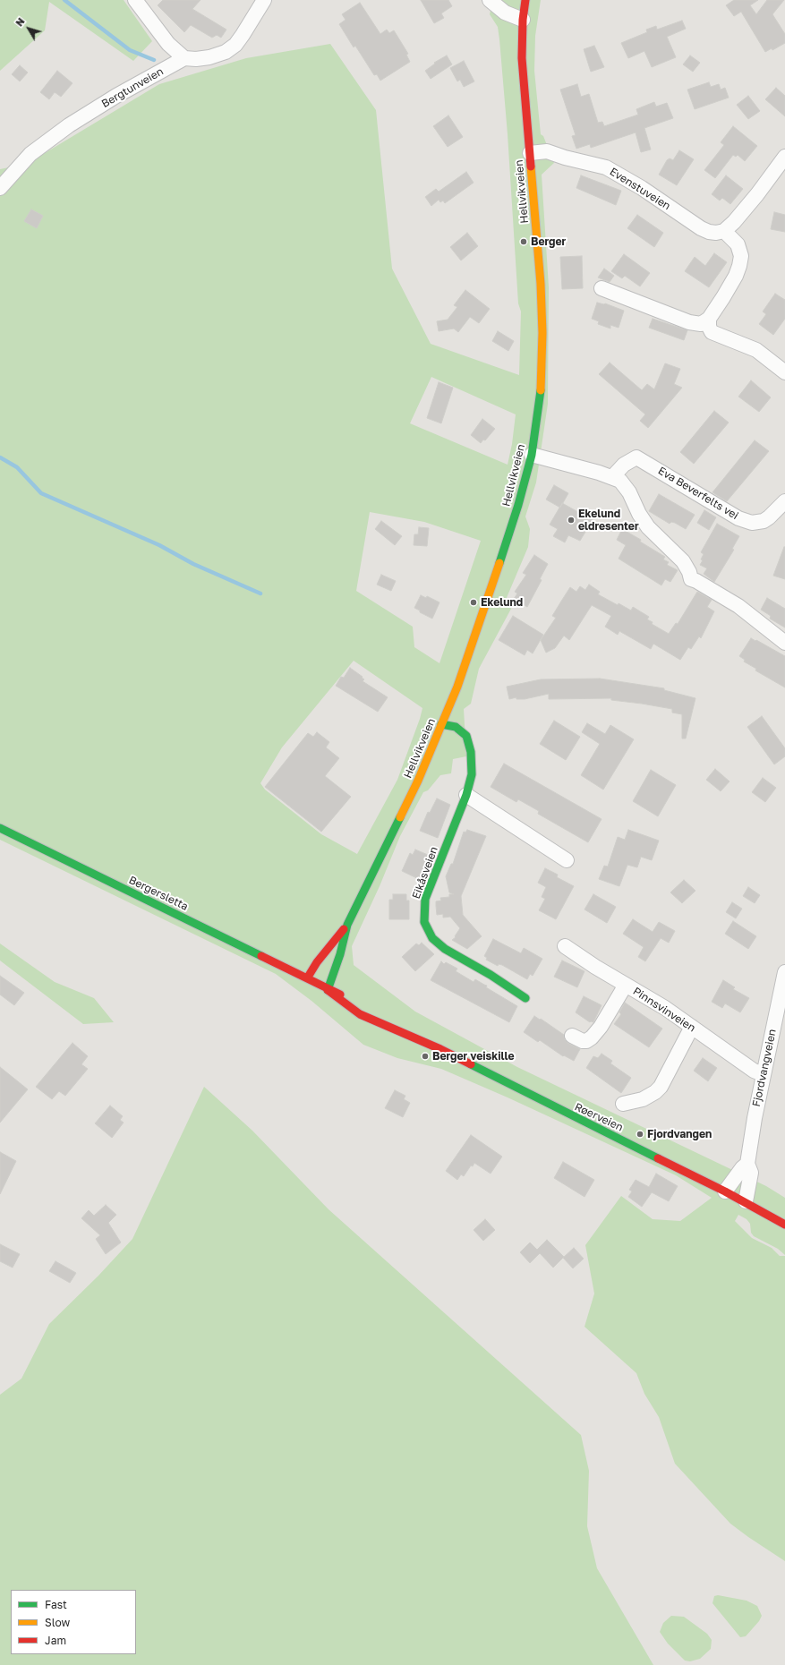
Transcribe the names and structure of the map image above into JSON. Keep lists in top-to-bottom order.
{
  "streets": {
    "main road": [
      "Hellvikveien",
      "Eikåsveien",
      "Bergersletta",
      "Røerveien"
    ],
    "street": [
      "Bergtunveien",
      "Evenstuveien",
      "Eva Beverfelts vei",
      "Pinnsvinveien",
      "Fjordvangveien"
    ]
  },
  "crossings": [
    ["Evenstuveien", "Hellvikveien"],
    ["Hellvikveien", "Eikåsveien"],
    ["Hellvikveien", "Bergersletta"],
    ["Hellvikveien", "Røerveien"],
    ["Bergersletta", "Røerveien"],
    ["Pinnsvinveien", "Fjordvangveien"],
    ["Fjordvangveien", "Røerveien"]
  ],
  "places": [
    "Berger",
    "Ekelund eldresenter",
    "Ekelund",
    "Berger veiskille",
    "Fjordvangen"
  ],
  "legend": ["Fast", "Slow", "Jam"],
  "north": "top left"
}
